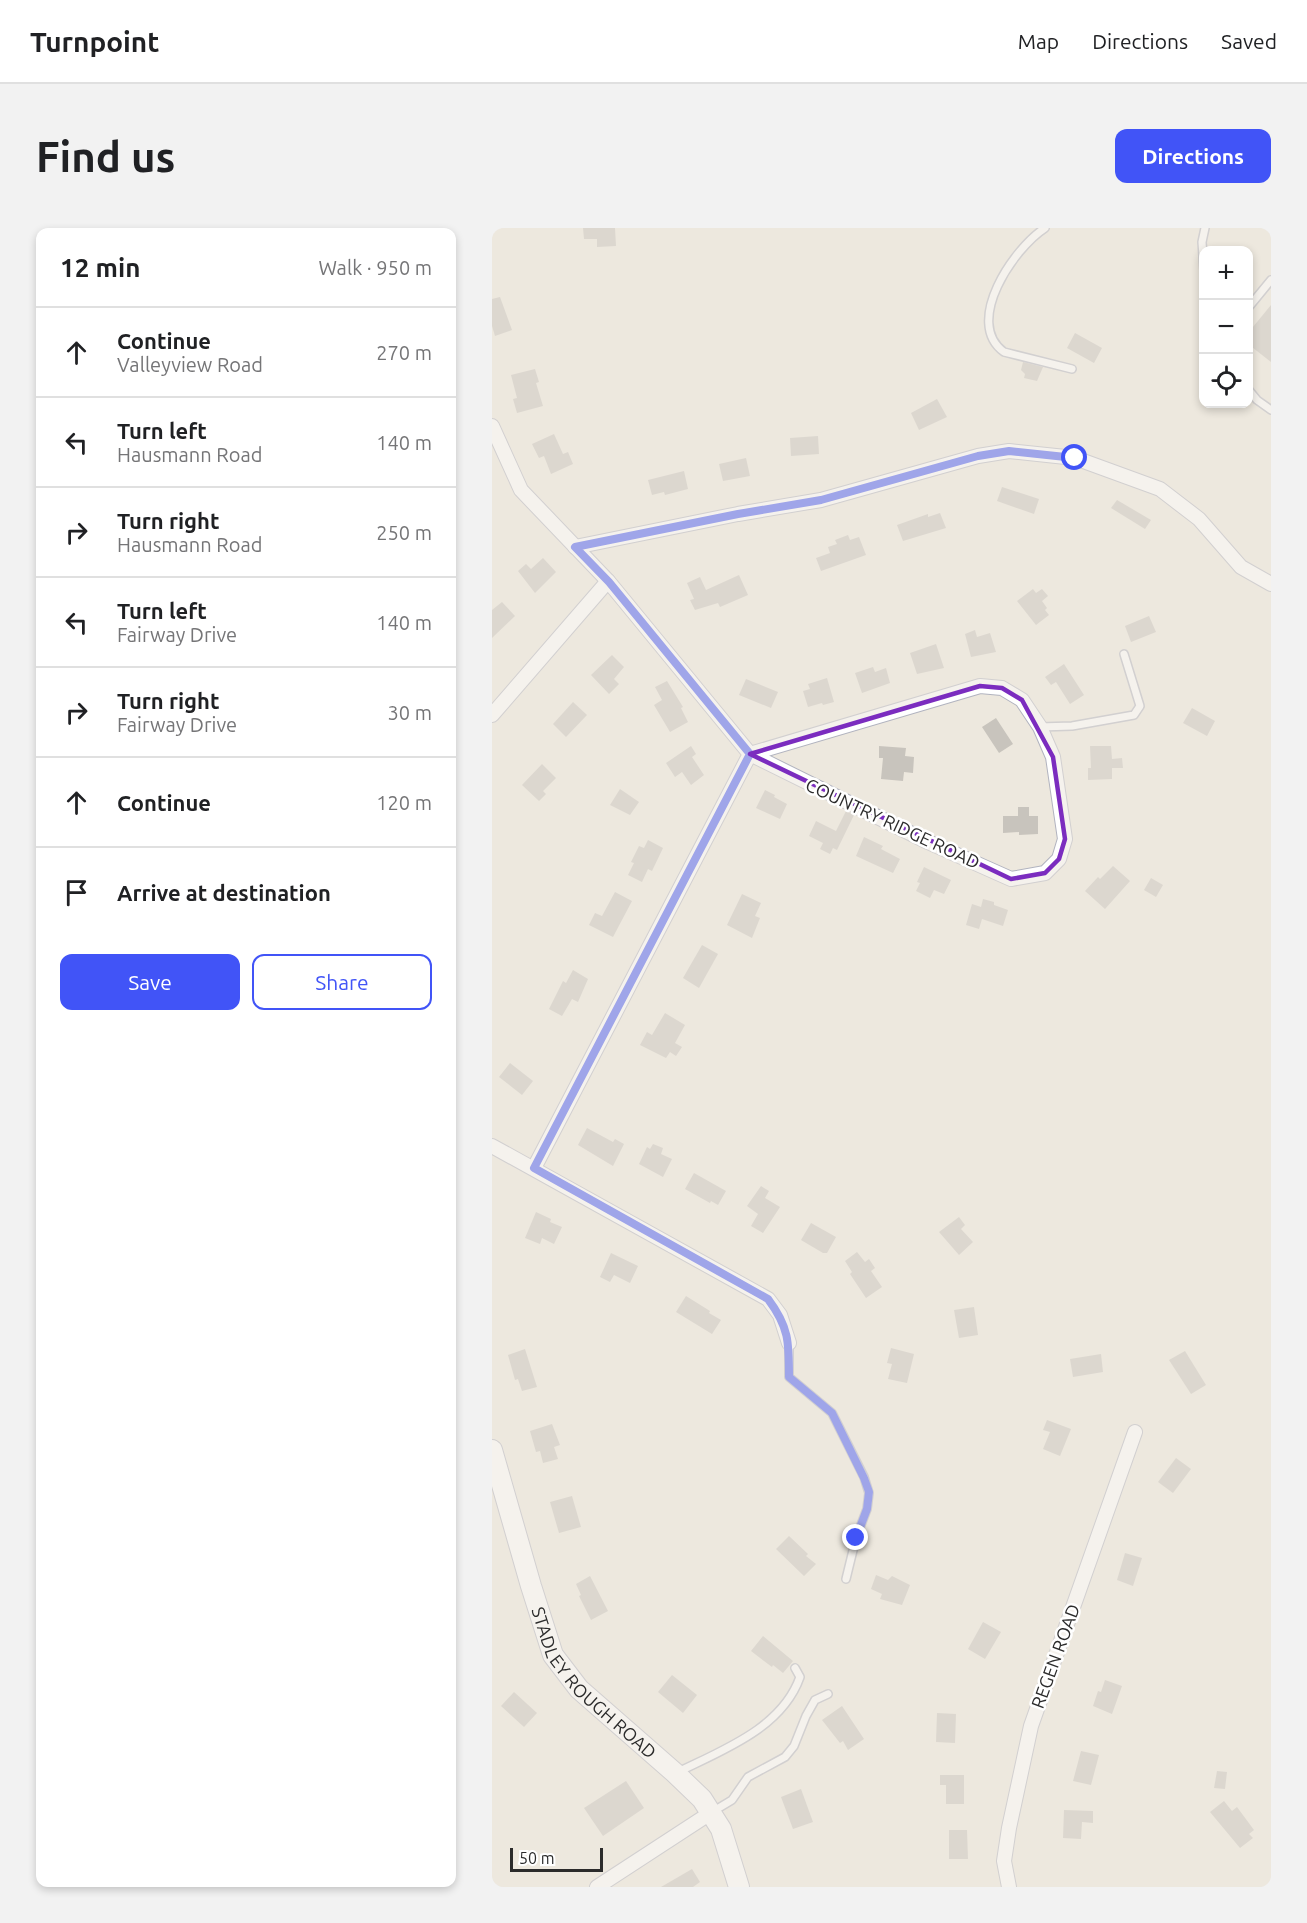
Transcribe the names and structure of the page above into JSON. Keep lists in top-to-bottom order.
{
  "streets": {
    "main road": ["STADLEY ROUGH ROAD"],
    "street": ["COUNTRY RIDGE ROAD", "REGEN ROAD"]
  },
  "scale_bar": "50 m",
  "page": {
    "header": "Turnpoint",
    "nav": ["Map", "Directions", "Saved"],
    "buttons": [
      "Directions",
      ["Save", "Share"]
    ],
    "title": "Find us",
    "heading": ["12 min", "Walk · 950 m"],
    "map_buttons": ["+", "−"],
    "list": [
      ["Continue", "Valleyview Road", "270 m"],
      ["Turn left", "Hausmann Road", "140 m"],
      ["Turn right", "Hausmann Road", "250 m"],
      ["Turn left", "Fairway Drive", "140 m"],
      ["Turn right", "Fairway Drive", "30 m"],
      ["Continue", "120 m"],
      "Arrive at destination"
    ],
    "scale": "50 m"
  }
}
